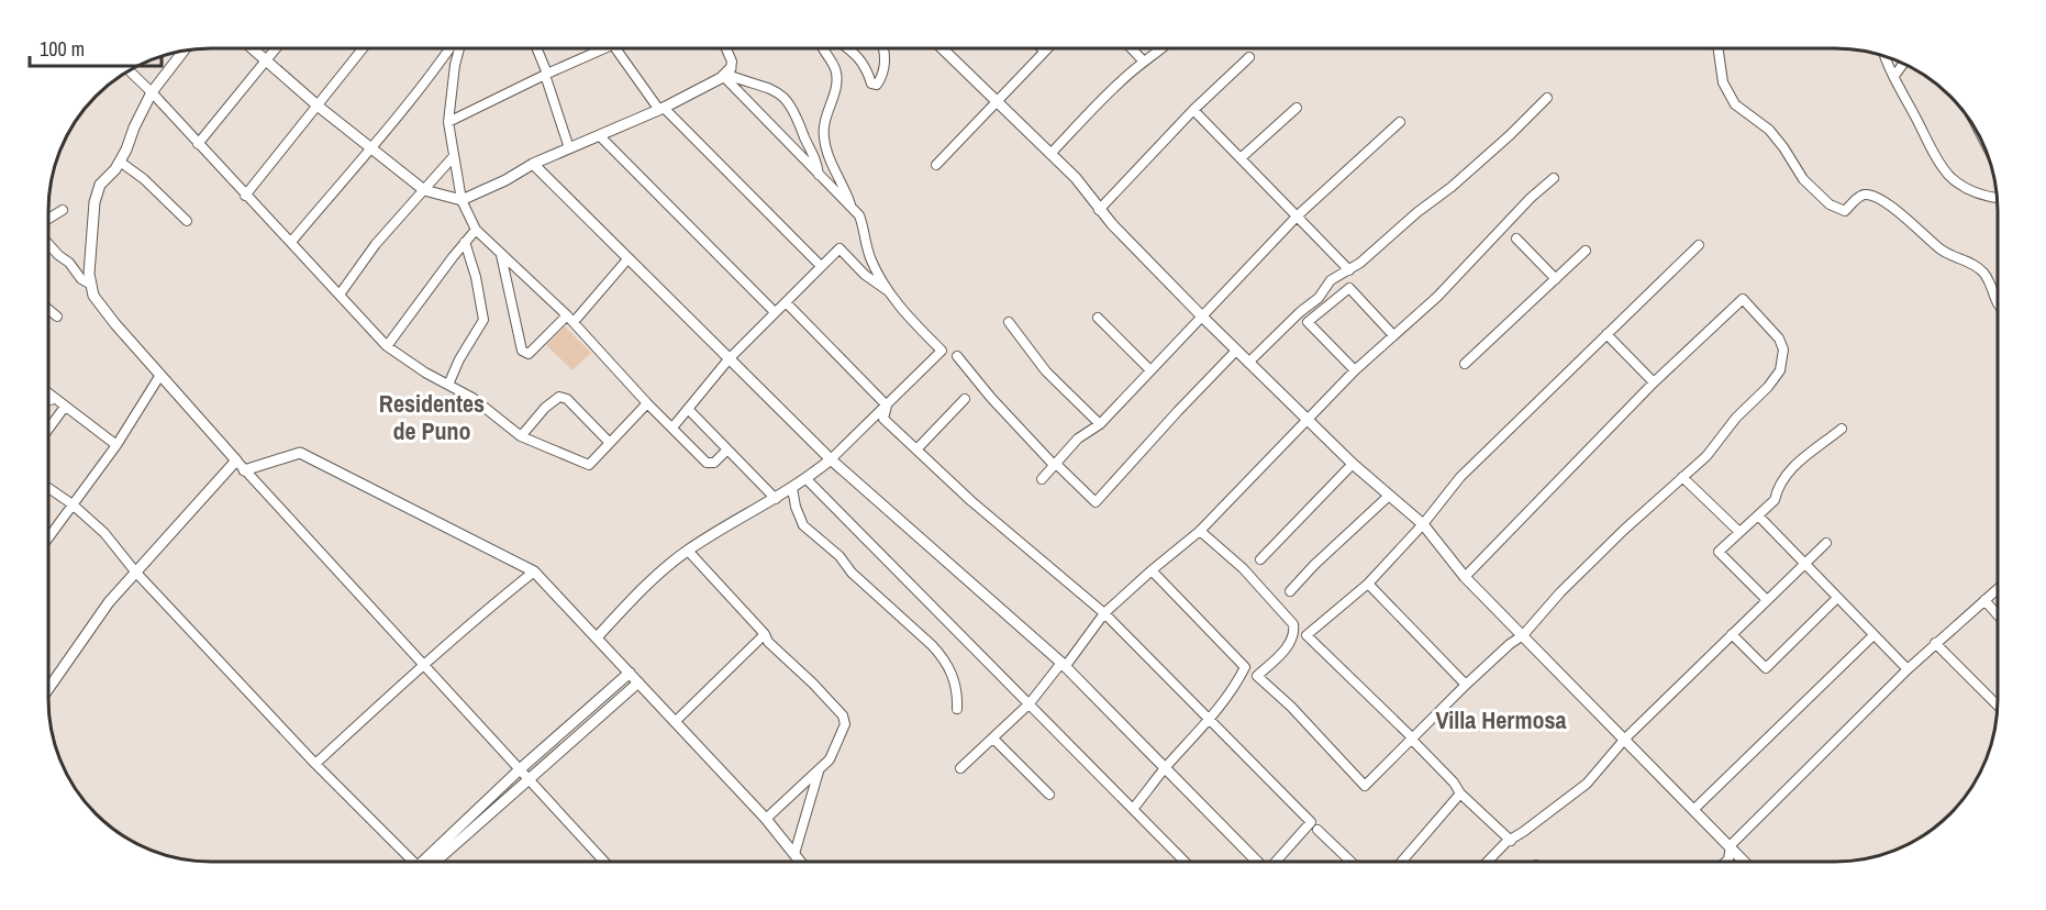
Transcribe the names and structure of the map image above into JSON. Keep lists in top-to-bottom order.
{
  "districts": ["Residentes de Puno", "Villa Hermosa"],
  "scale_bar": "100 m"
}
